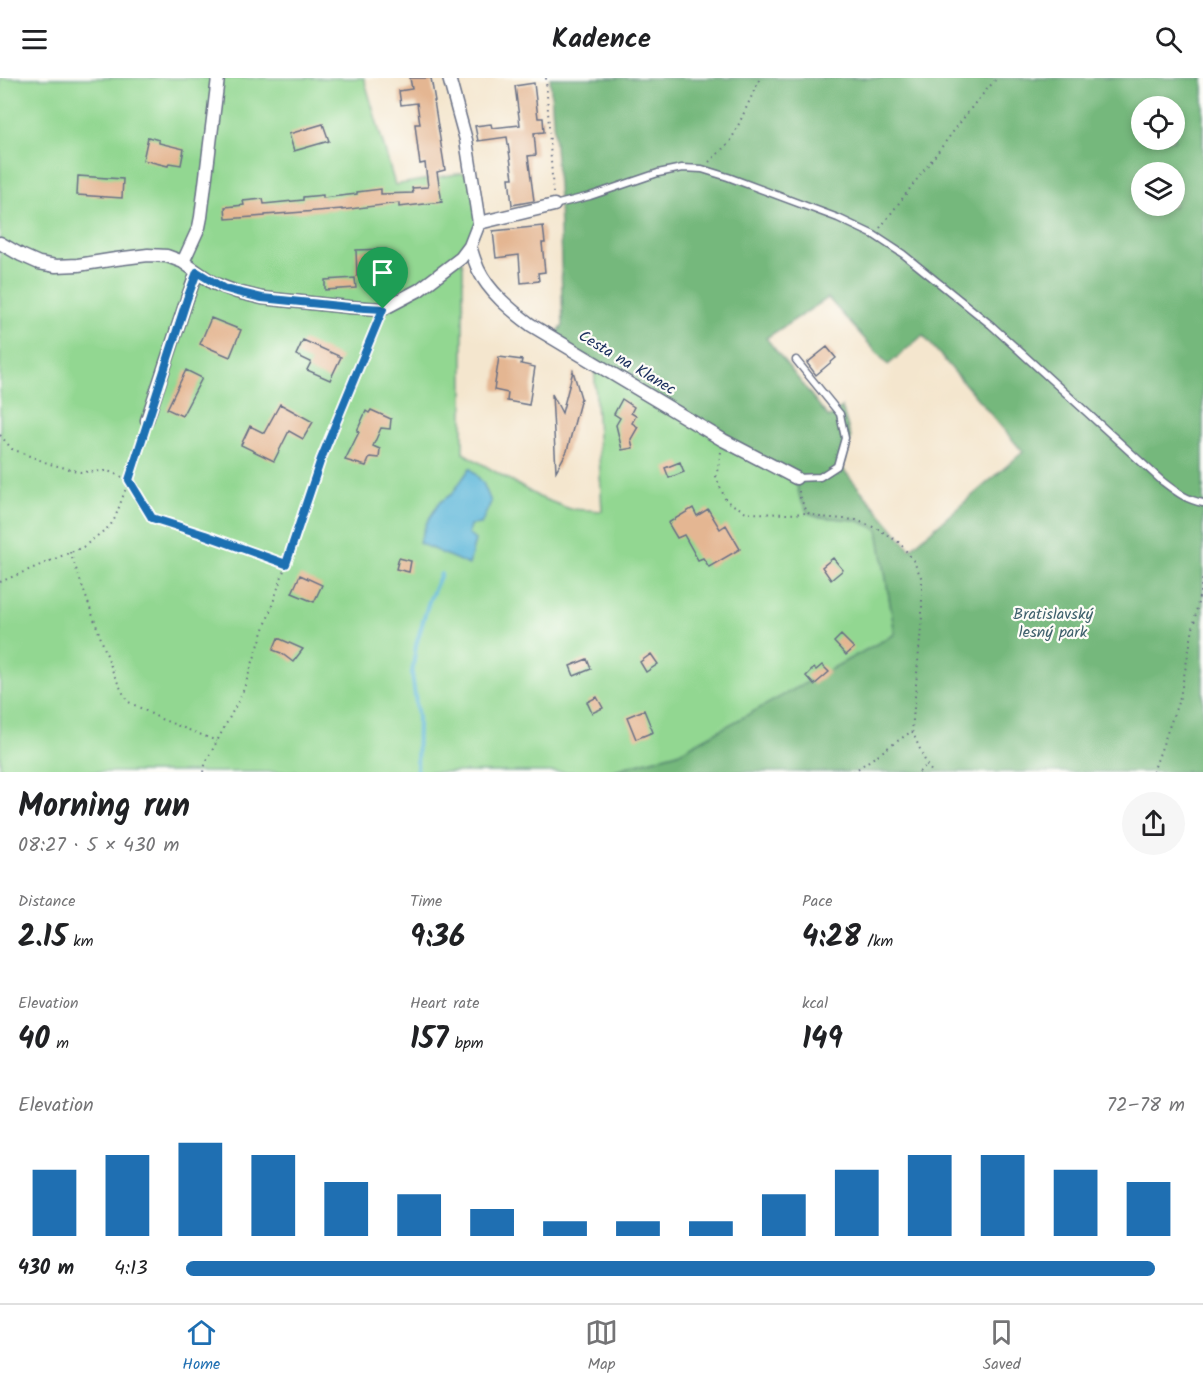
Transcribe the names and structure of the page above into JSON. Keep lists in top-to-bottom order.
{
  "streets": {
    "street": ["Cesta na Klanec"]
  },
  "parks": ["Bratislavský lesný park"],
  "page": {
    "header": "Kadence",
    "heading": ["Morning run", "08:27 · 5 × 430 m"],
    "stats": [
      ["Distance", "2.15 km"],
      ["Time", "9:36"],
      ["Pace", "4:28 /km"],
      ["Elevation", "40 m"],
      ["Heart rate", "157 bpm"],
      ["kcal", "149"]
    ],
    "chart": ["Elevation", "72–78 m"],
    "list": [
      {
        "name": "430 m",
        "note": "4:13"
      }
    ],
    "tabs": ["Home", "Map", "Saved"]
  }
}
